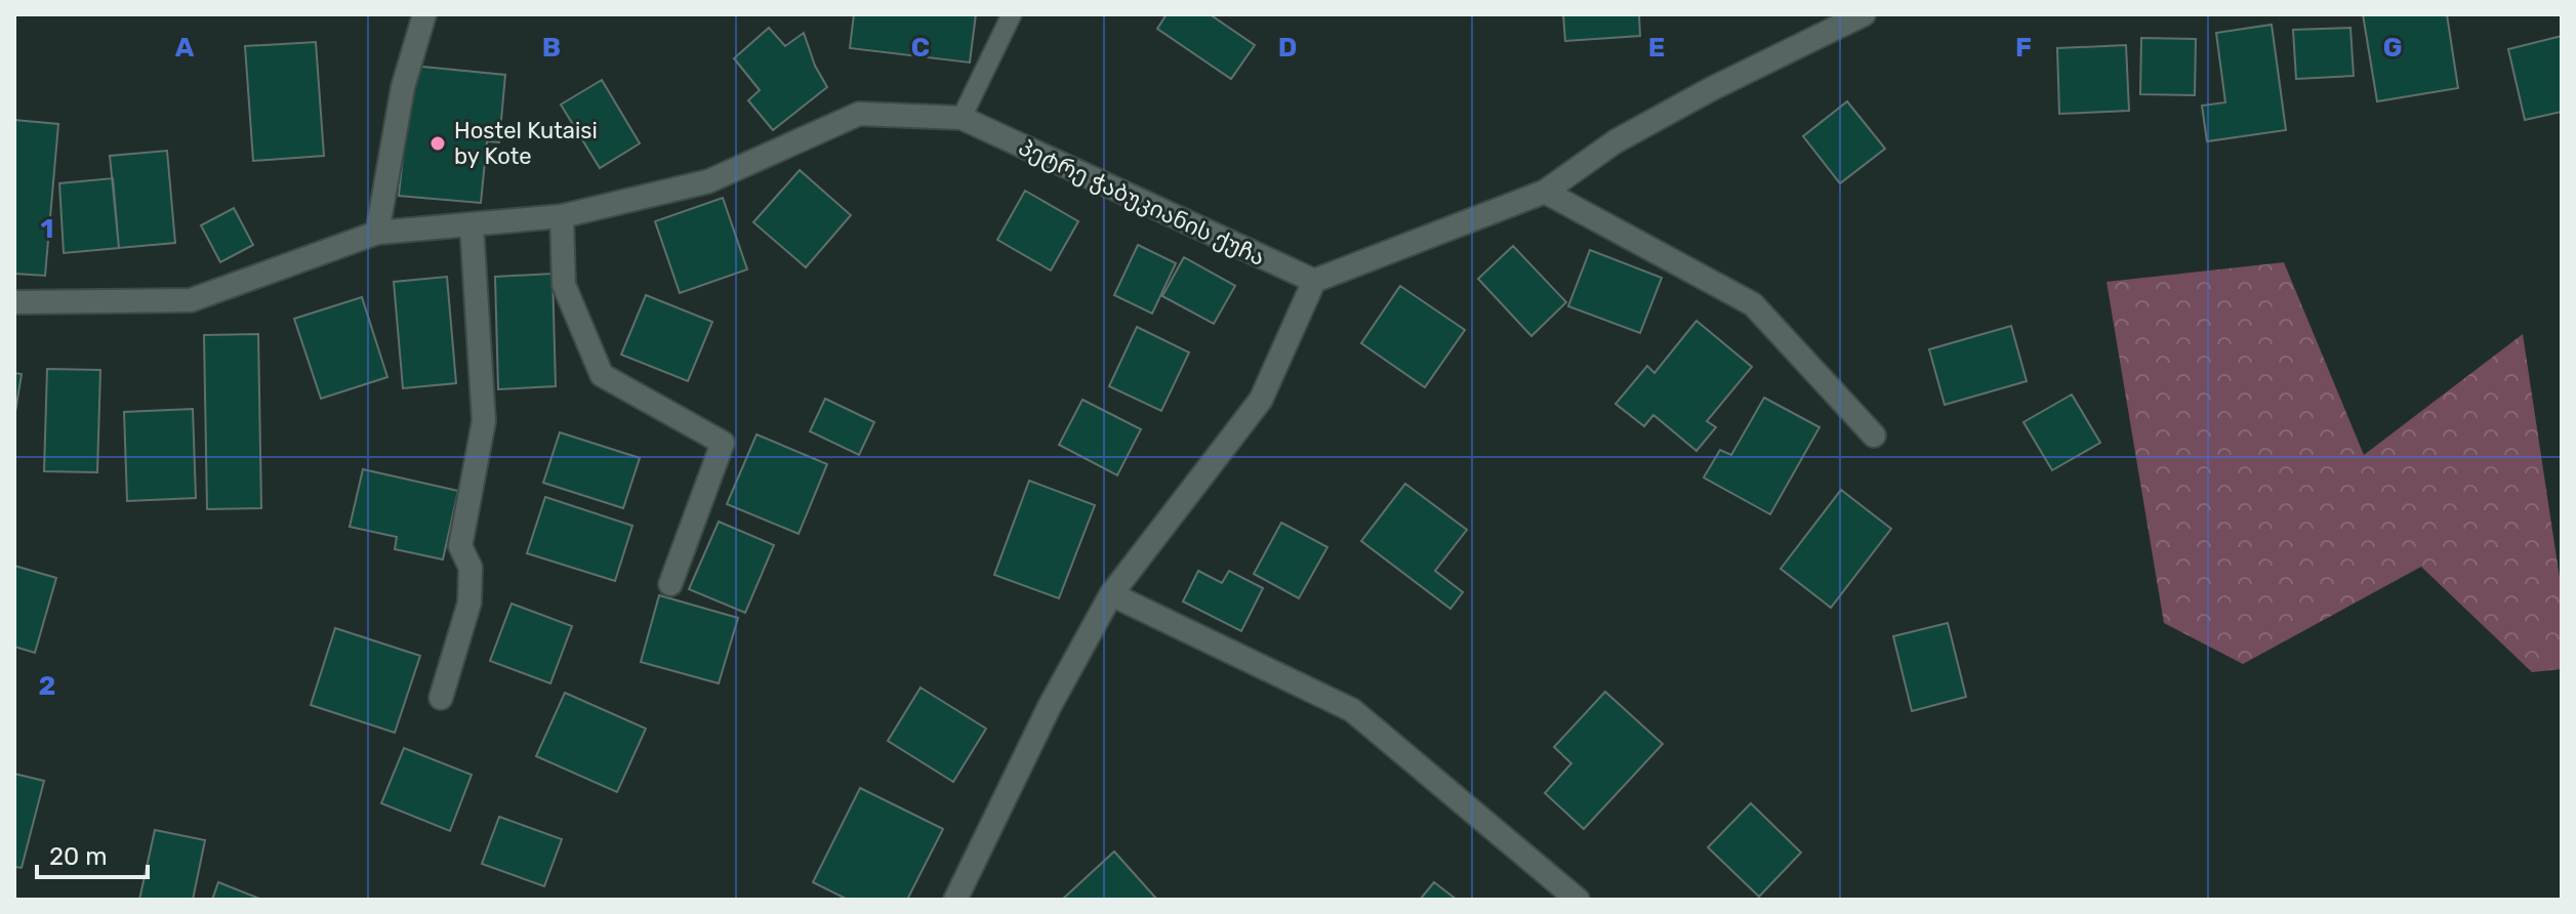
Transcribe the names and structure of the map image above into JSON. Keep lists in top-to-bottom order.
{
  "streets": {
    "street": ["პეტრე ჭაბუკიანის ქუჩა"]
  },
  "places": ["Hostel Kutaisi by Kote"],
  "scale_bar": "20 m",
  "grid": {
    "columns": [
      "A",
      "B",
      "C",
      "D",
      "E",
      "F",
      "G"
    ],
    "rows": ["1", "2"]
  }
}
